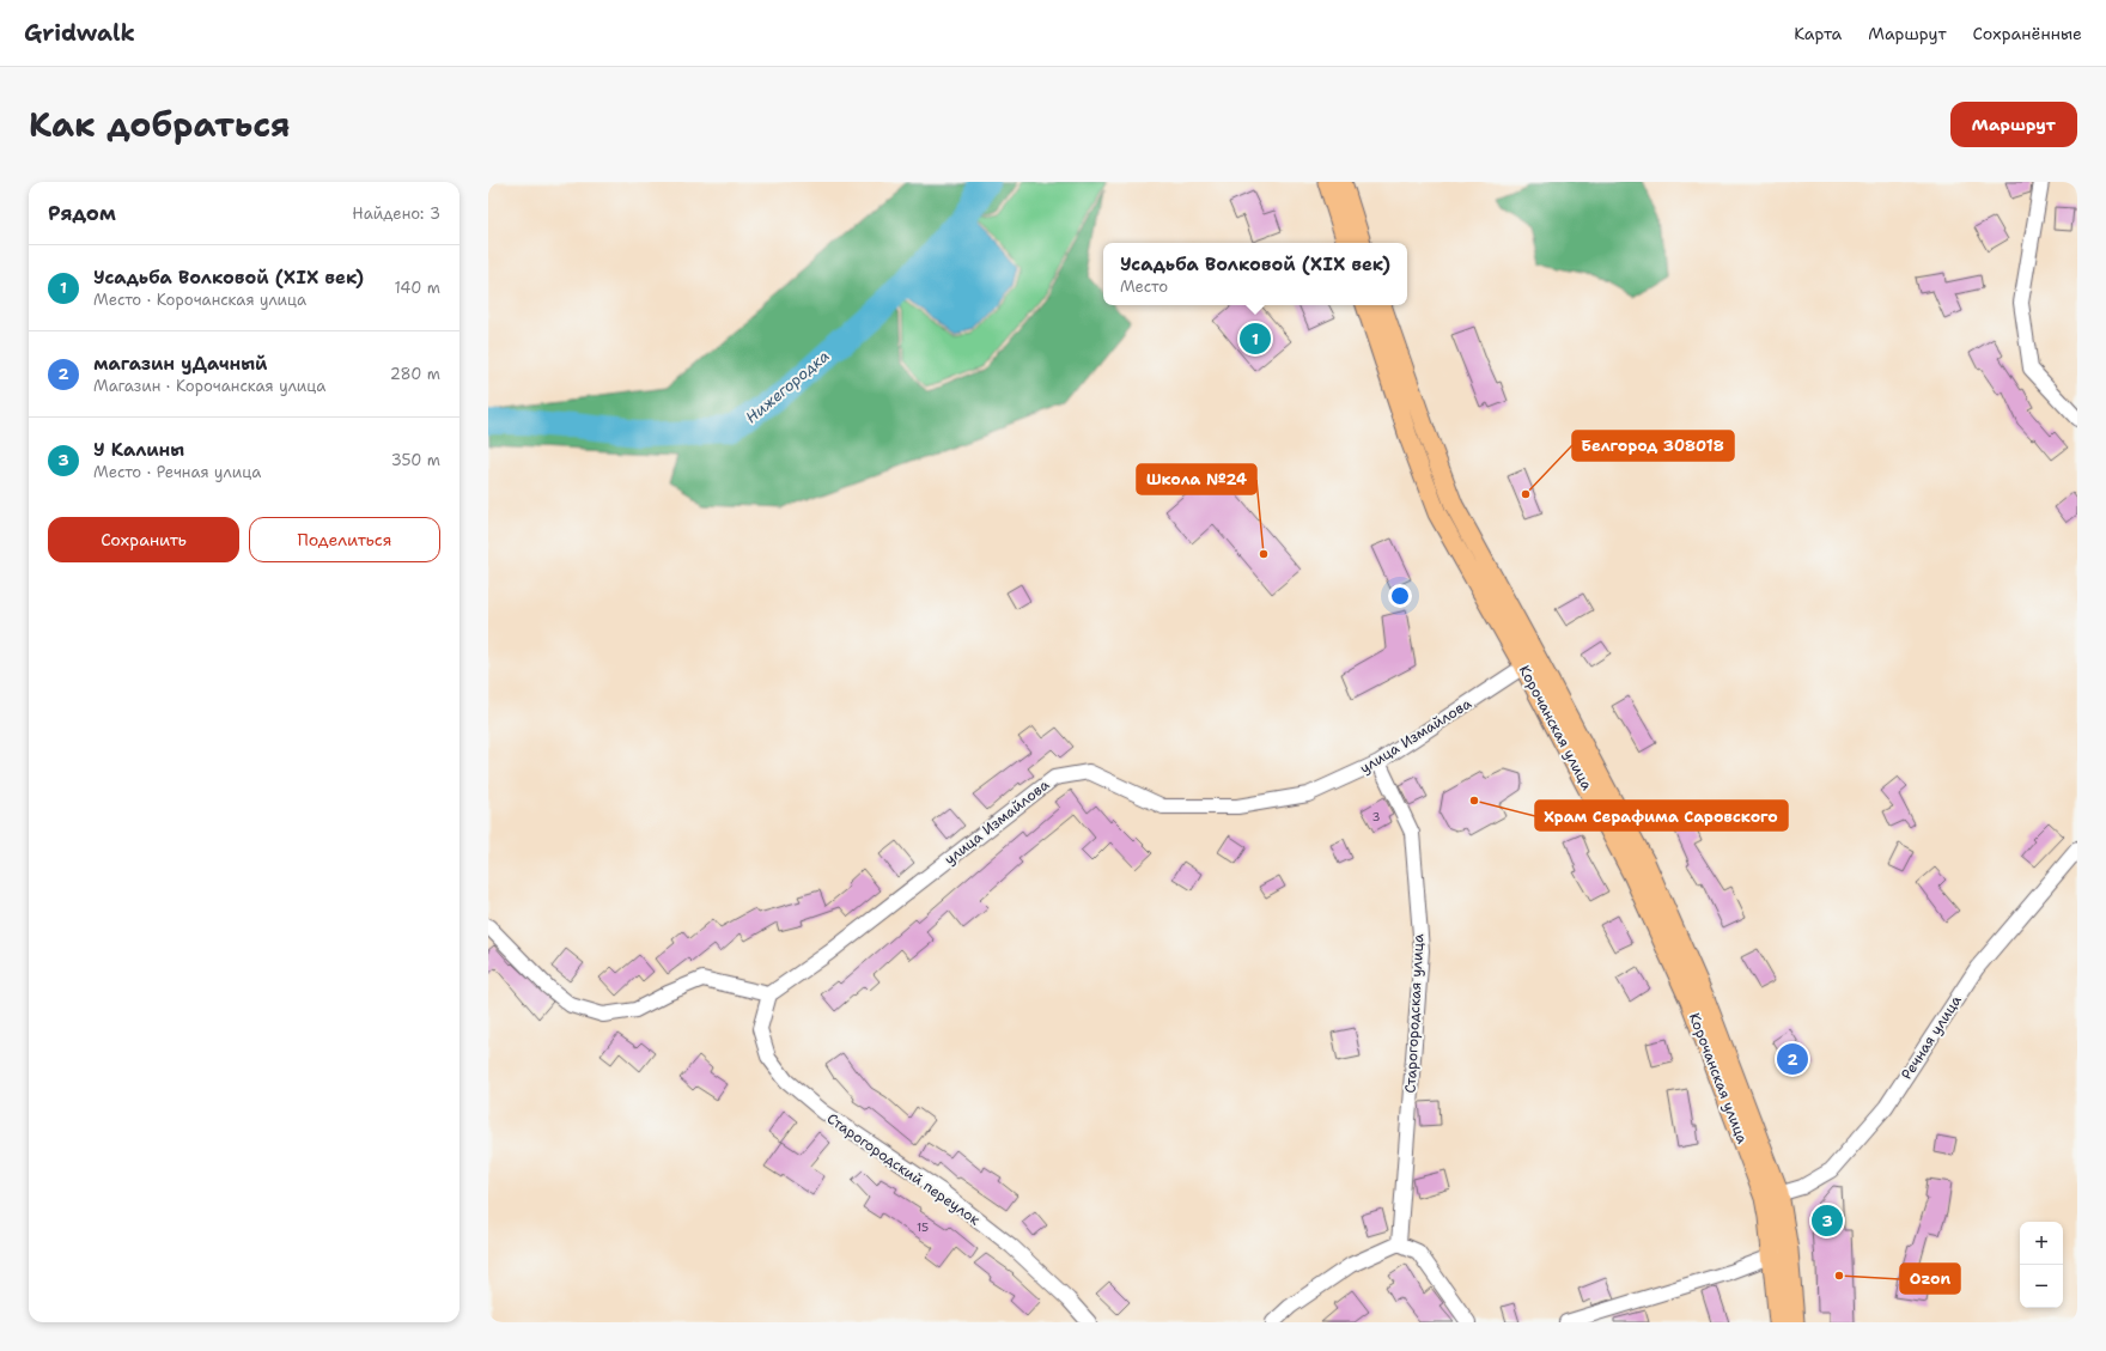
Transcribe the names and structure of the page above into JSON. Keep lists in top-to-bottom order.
{
  "streets": {
    "main road": ["Корочанская улица"],
    "street": [
      "улица Измайлова",
      "Старогородская улица",
      "Речная улица",
      "Старогородский переулок"
    ]
  },
  "crossings": [
    ["Корочанская улица", "улица Измайлова"],
    ["Корочанская улица", "Речная улица"],
    ["улица Измайлова", "Старогородская улица"],
    ["улица Измайлова", "Старогородский переулок"]
  ],
  "water": ["Нижегородка"],
  "places": [
    "Белгород 308018",
    "Школа №24",
    "Храм Серафима Саровского",
    "Ozon"
  ],
  "house_numbers": ["3", "15"],
  "page": {
    "header": "Gridwalk",
    "nav": ["Карта", "Маршрут", "Сохранённые"],
    "title": "Как добраться",
    "buttons": [
      "Маршрут",
      ["Сохранить", "Поделиться"]
    ],
    "heading": ["Рядом", "Найдено: 3"],
    "popup": ["Усадьба Волковой (XIX век)", "Место"],
    "list": [
      {
        "mark": "1",
        "name": "Усадьба Волковой (XIX век)",
        "note": "Место · Корочанская улица",
        "value": "140 m"
      },
      {
        "mark": "2",
        "name": "магазин уДачный",
        "note": "Магазин · Корочанская улица",
        "value": "280 m"
      },
      {
        "mark": "3",
        "name": "У Калины",
        "note": "Место · Речная улица",
        "value": "350 m"
      }
    ],
    "pins": ["1", "2", "3"],
    "map_buttons": ["+", "−"]
  }
}
